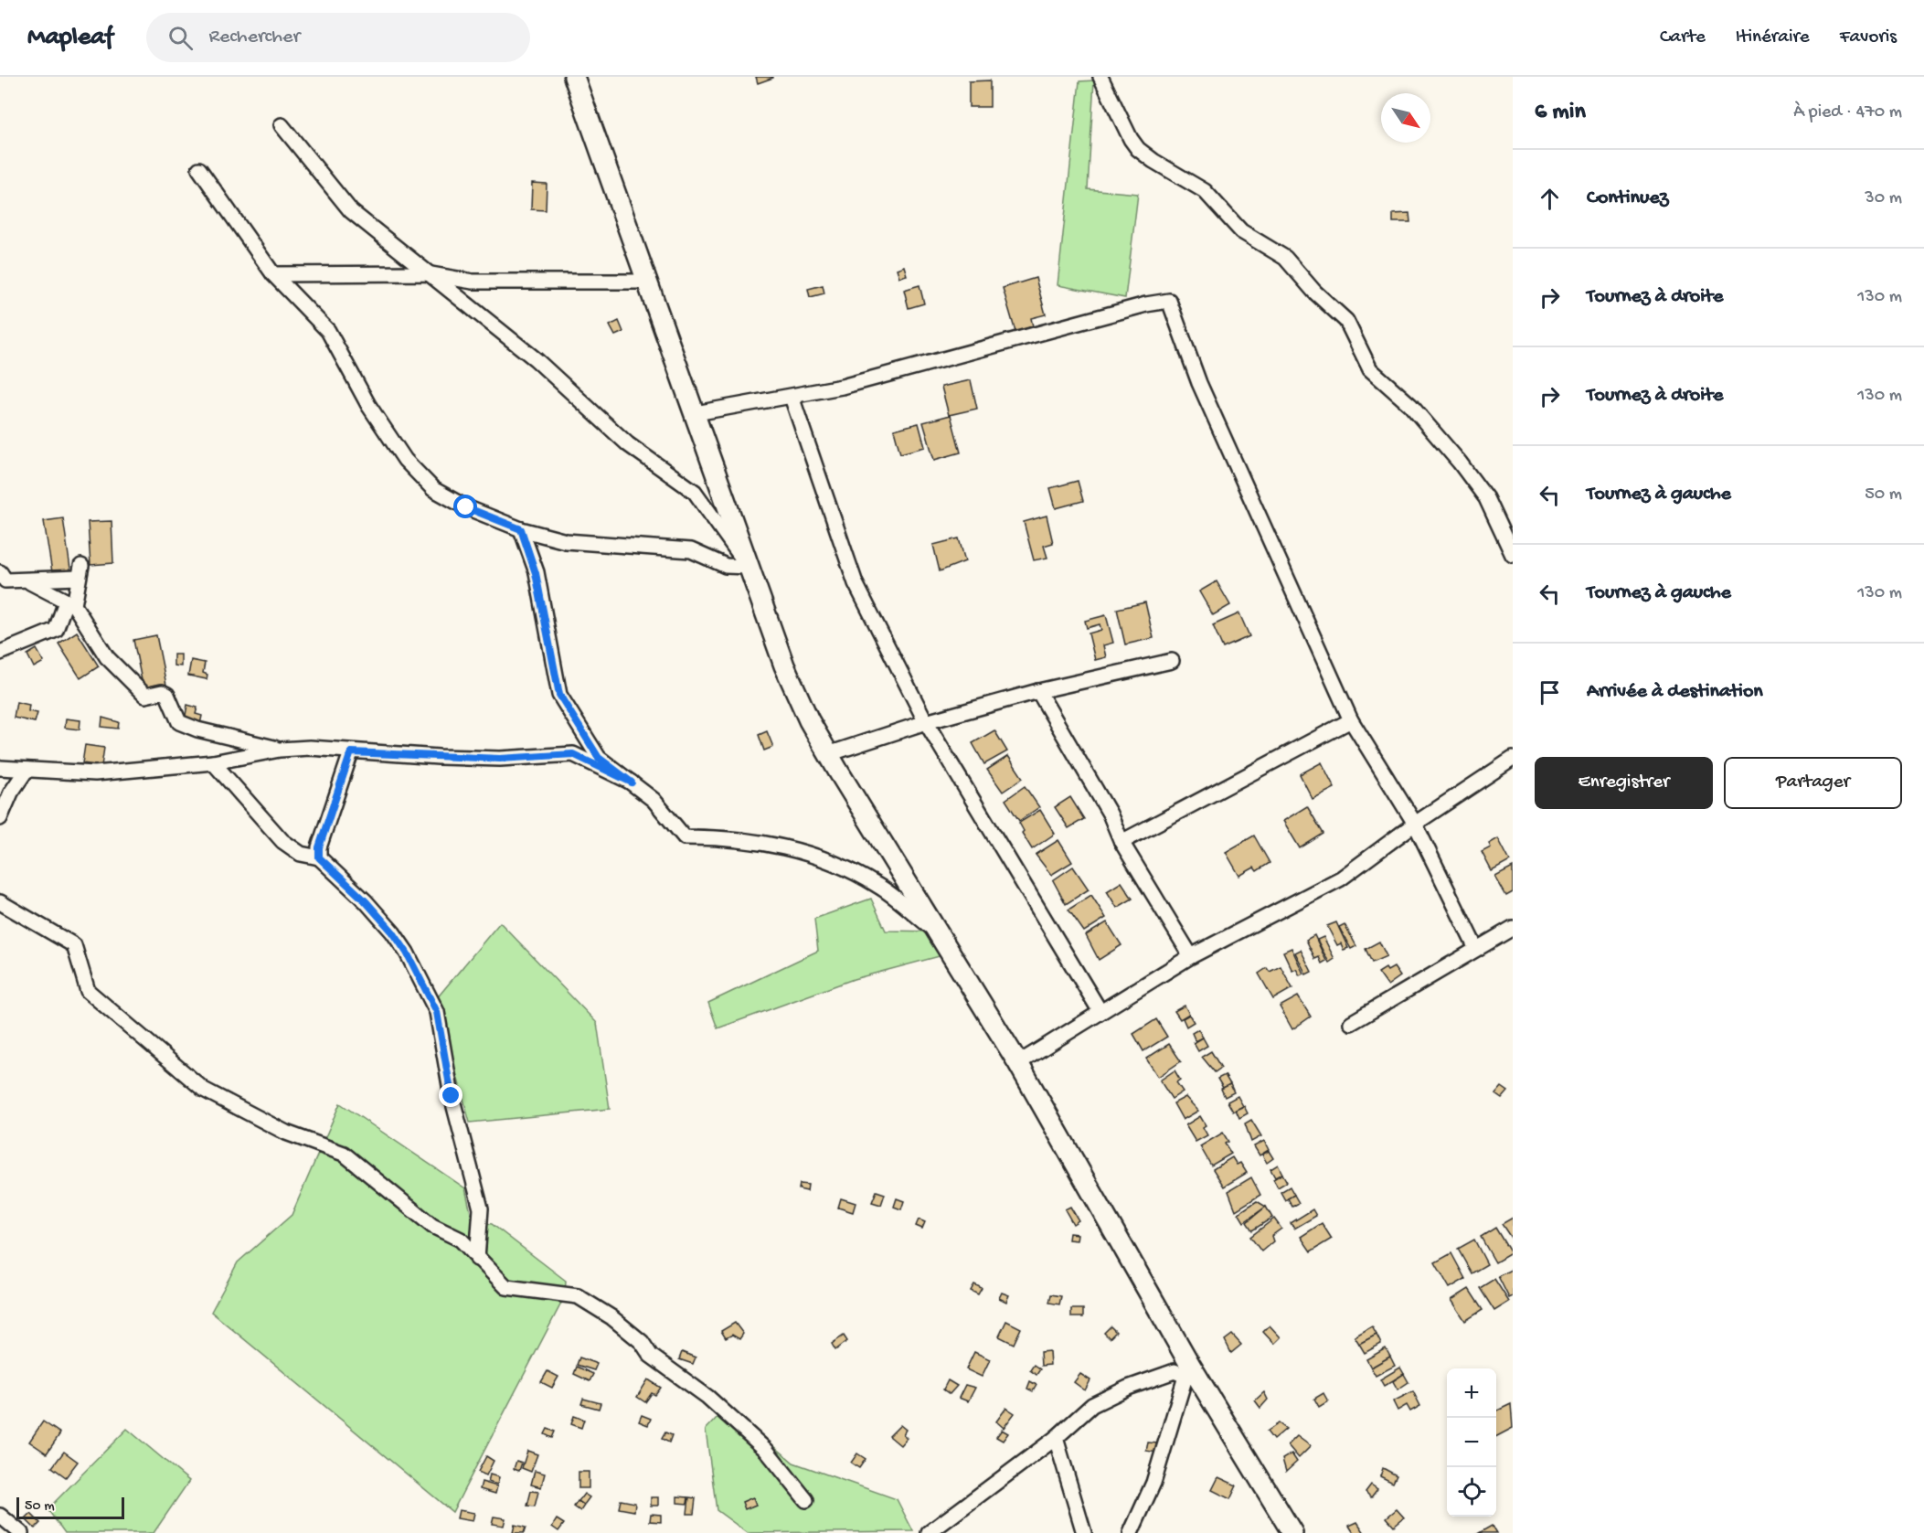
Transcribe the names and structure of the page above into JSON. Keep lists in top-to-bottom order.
{
  "scale_bar": "50 m",
  "north": "bottom right",
  "page": {
    "header": "Mapleaf",
    "search": "Rechercher",
    "nav": ["Carte", "Itinéraire", "Favoris"],
    "heading": ["6 min", "À pied · 470 m"],
    "list": [
      ["Continuez", "30 m"],
      ["Tournez à droite", "130 m"],
      ["Tournez à droite", "130 m"],
      ["Tournez à gauche", "50 m"],
      ["Tournez à gauche", "130 m"],
      "Arrivée à destination"
    ],
    "buttons": ["Enregistrer", "Partager"],
    "map_buttons": ["+", "−"],
    "scale": "50 m"
  }
}
